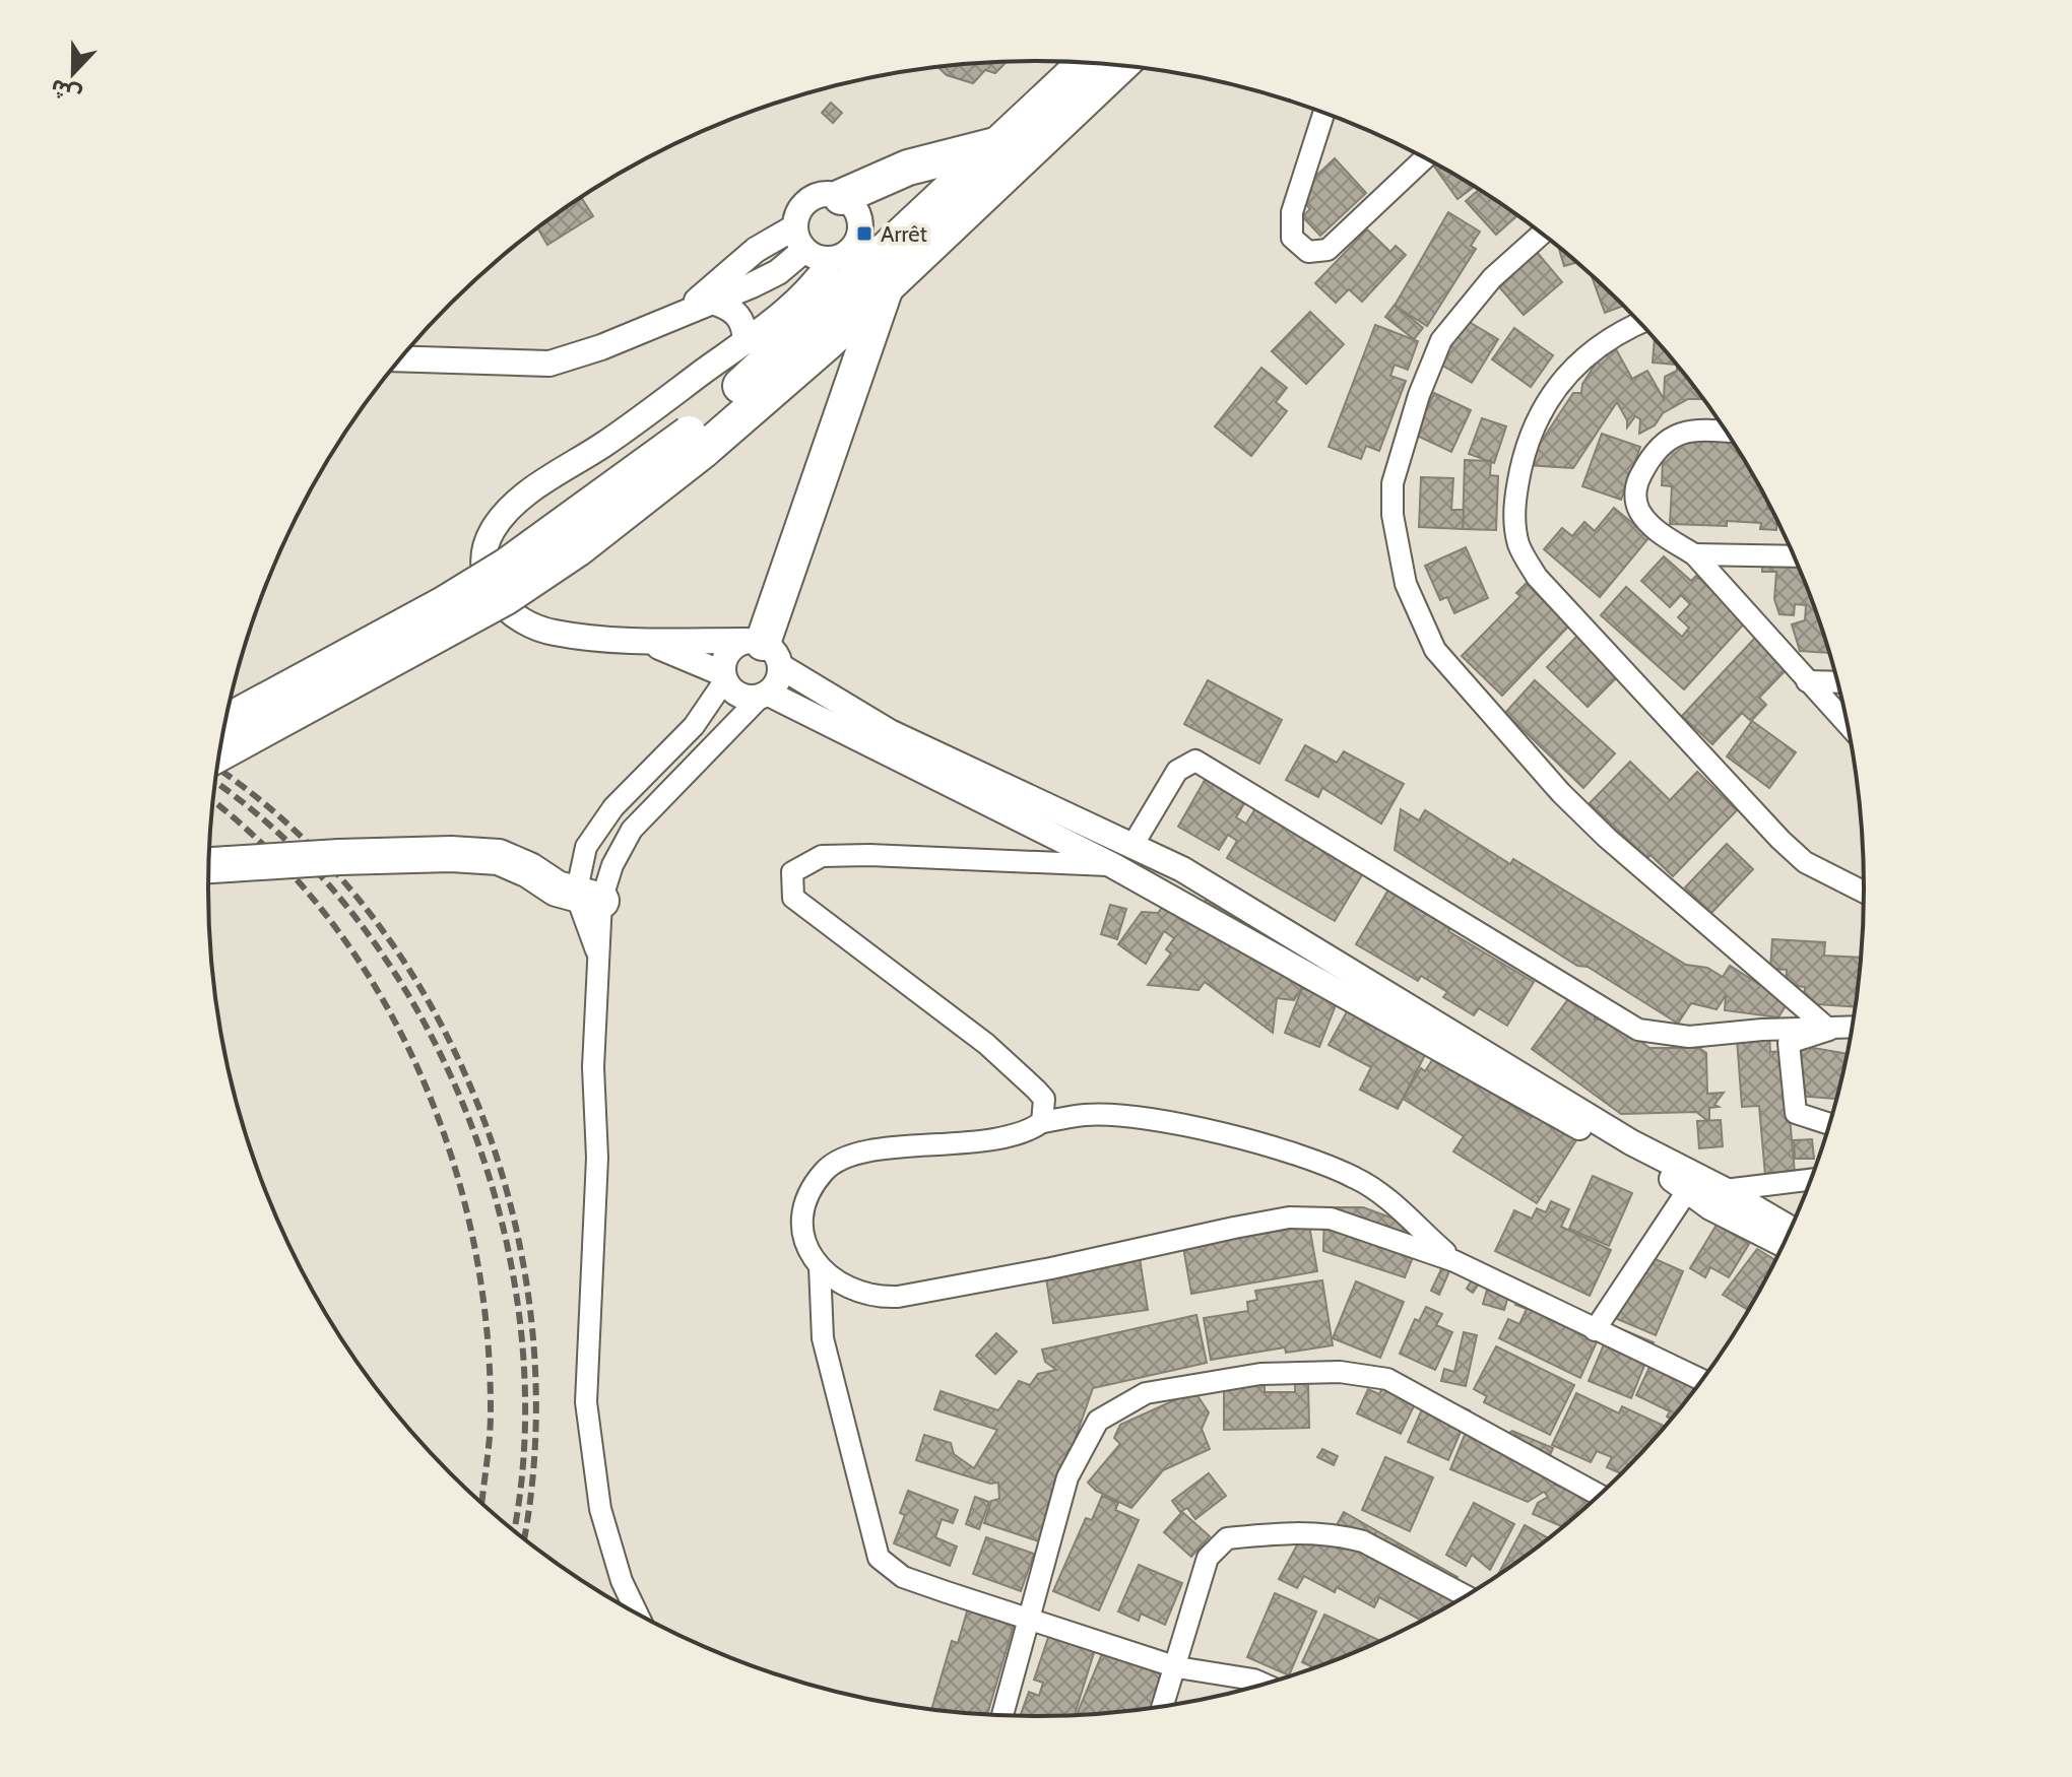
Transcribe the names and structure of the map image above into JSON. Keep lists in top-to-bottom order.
{
  "places": {
    "transit": ["Arrêt"]
  },
  "north": "bottom"
}
